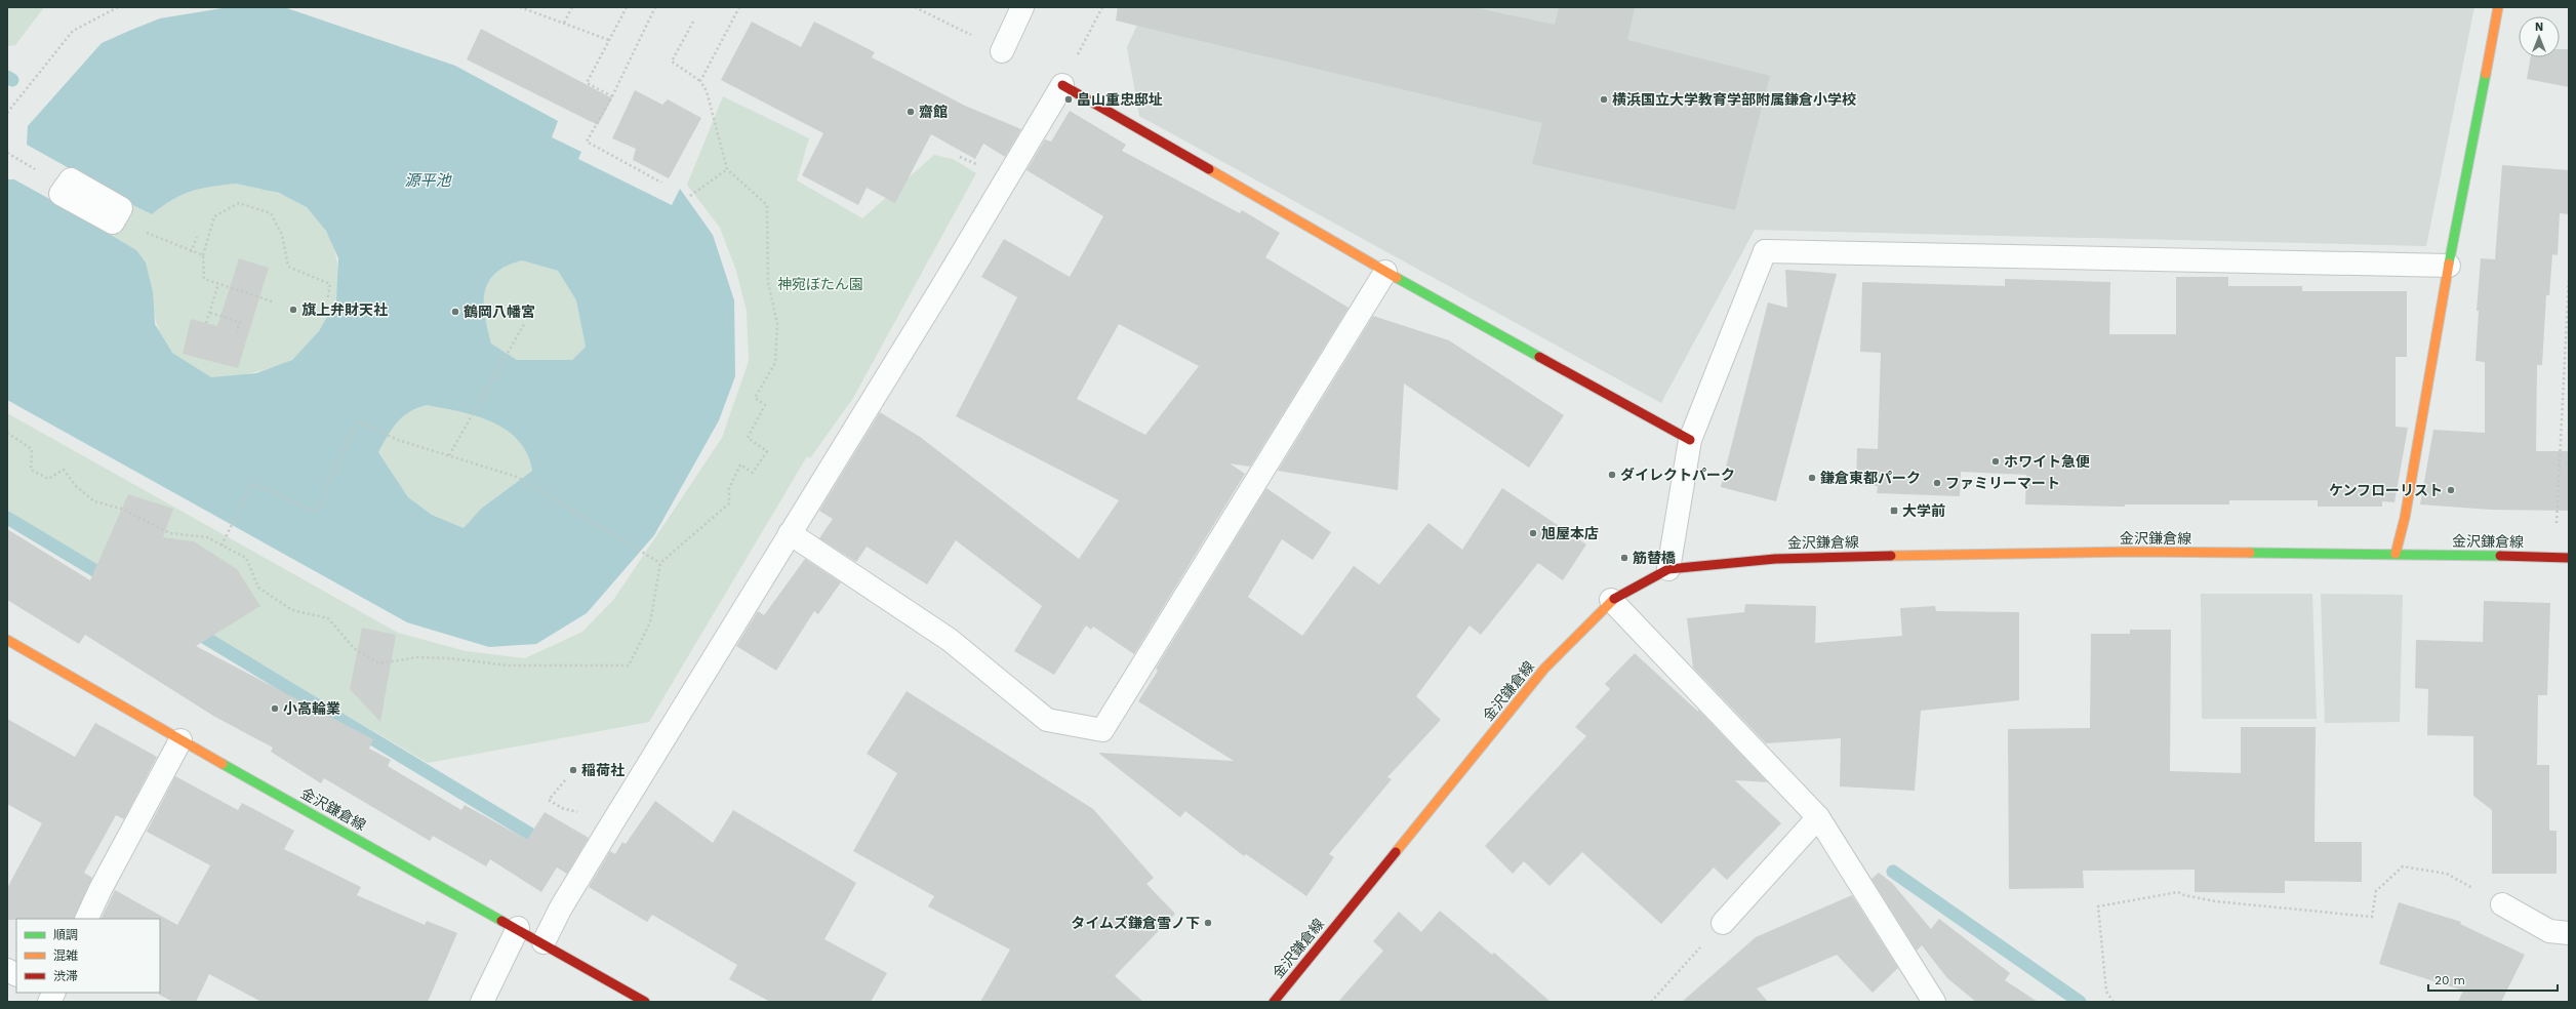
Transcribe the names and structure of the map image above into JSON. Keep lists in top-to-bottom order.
{
  "streets": {
    "main road": ["金沢鎌倉線"]
  },
  "water": ["源平池"],
  "parks": ["神宛ぼたん園"],
  "places": {
    "other": [
      "畠山重忠邸址",
      "横浜国立大学教育学部附属鎌倉小学校",
      "齋館",
      "旗上弁財天社",
      "鶴岡八幡宮",
      "ホワイト急便",
      "ダイレクトパーク",
      "鎌倉東都パーク",
      "ファミリーマート",
      "ケンフローリスト",
      "旭屋本店",
      "筋替橋",
      "小高輪業",
      "稲荷社",
      "タイムズ鎌倉雪ノ下"
    ],
    "transit": ["大学前"]
  },
  "legend": ["順調", "混雑", "渋滞"],
  "scale_bar": "20 m",
  "north": "top"
}
